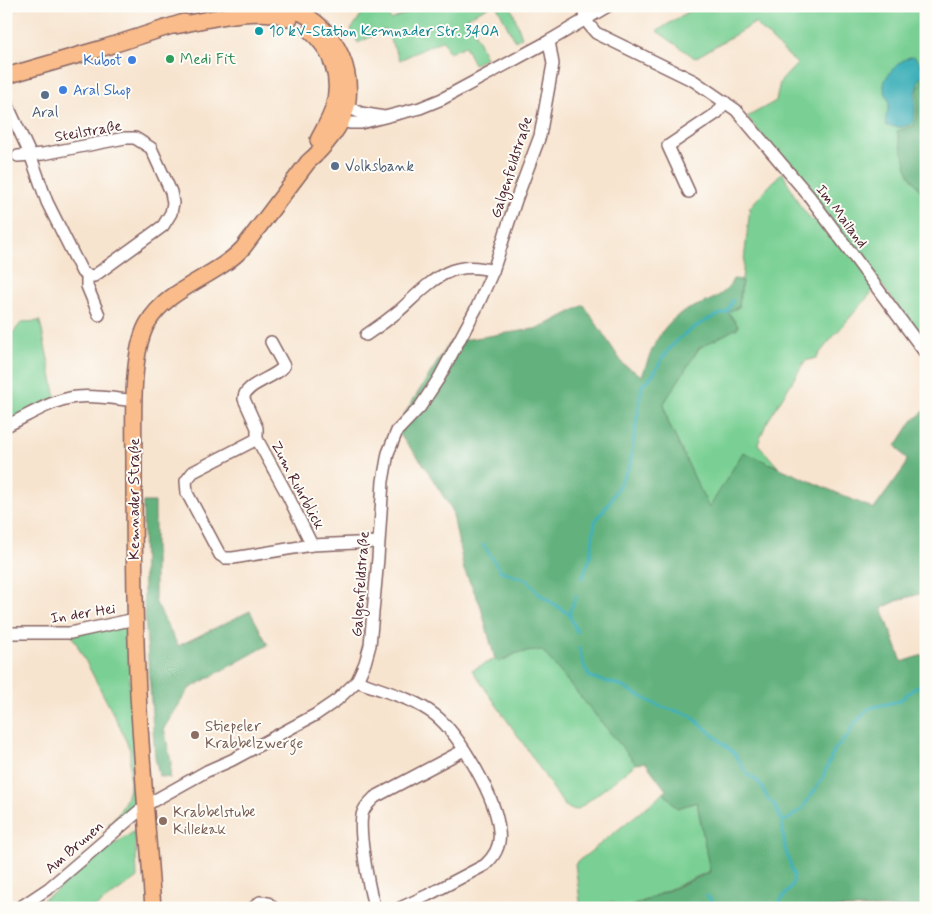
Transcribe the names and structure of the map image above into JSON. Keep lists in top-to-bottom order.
{
  "streets": {
    "main road": ["Kemnader Straße"],
    "street": [
      "Steilstraße",
      "Galgenfeldstraße",
      "Im Mailand",
      "Zum Ruhrblick",
      "In der Hei",
      "Am Brunen"
    ]
  },
  "crossings": [
    ["Galgenfeldstraße", "Zum Ruhrblick"],
    ["Galgenfeldstraße", "Kemnader Straße"],
    ["Galgenfeldstraße", "Am Brunen"],
    ["Kemnader Straße", "In der Hei"],
    ["Kemnader Straße", "Am Brunen"]
  ],
  "places": [
    "10 kV-Station Kemnader Str. 340A",
    "Medi Fit",
    "Kubot",
    "Aral Shop",
    "Aral",
    "Volksbank",
    "Stiepeler Krabbelzwerge",
    "Krabbelstube Killekak"
  ]
}
